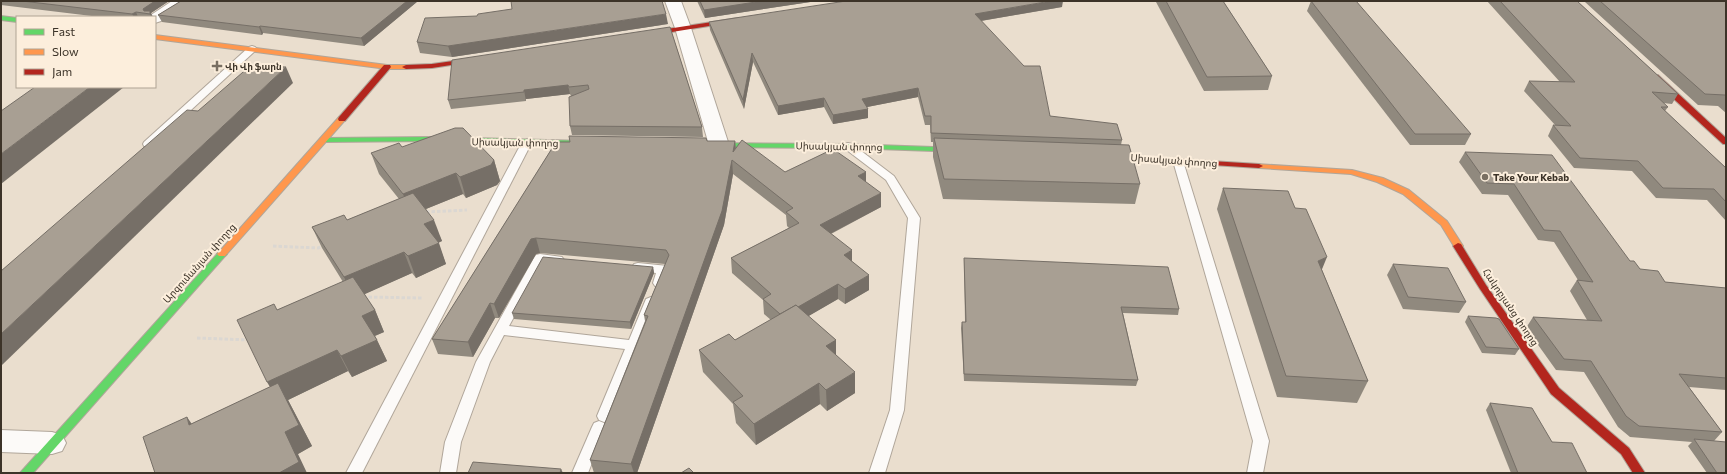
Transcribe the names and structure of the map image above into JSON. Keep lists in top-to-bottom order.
{
  "streets": {
    "street": ["Սիսակյան փողոց", "Արզումանյան փողոց", "Հակոբյանց փողոց"]
  },
  "crossings": [
    ["Սիսակյան փողոց", "Արզումանյան փողոց"],
    ["Սիսակյան փողոց", "Հակոբյանց փողոց"]
  ],
  "places": {
    "health": ["Վի Վի ֆարն"],
    "other": ["Take Your Kebab"]
  },
  "legend": ["Fast", "Slow", "Jam"]
}
